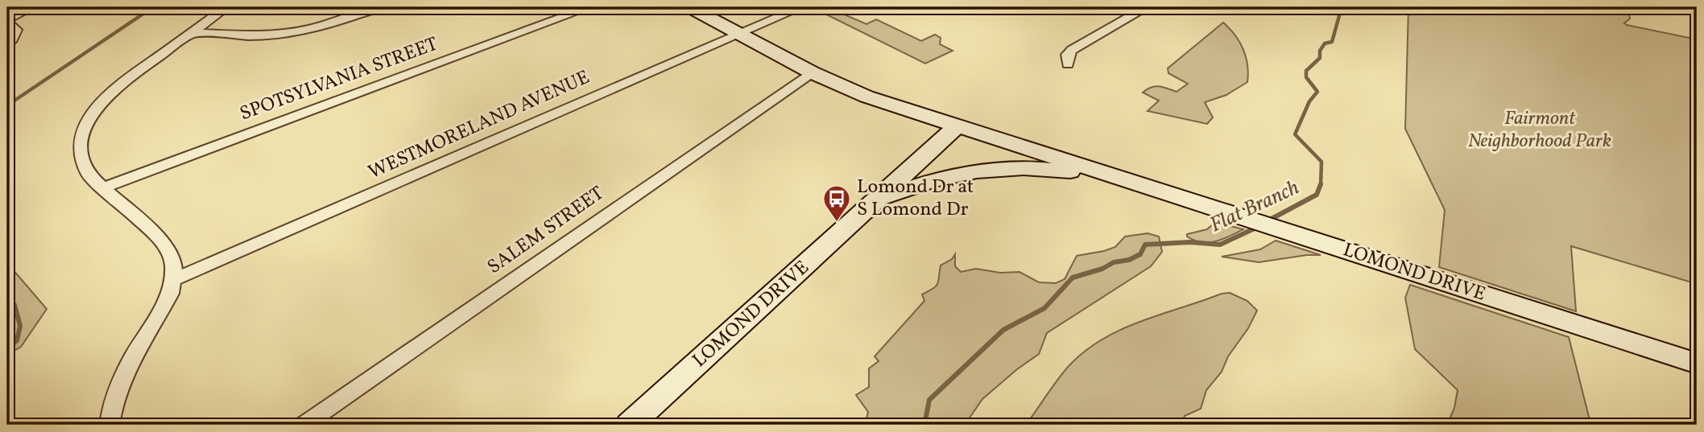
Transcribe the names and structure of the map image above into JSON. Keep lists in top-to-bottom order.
{
  "streets": {
    "main road": ["LOMOND DRIVE"],
    "street": ["SPOTSYLVANIA STREET", "WESTMORELAND AVENUE", "SALEM STREET"]
  },
  "water": ["Flat Branch"],
  "parks": ["Fairmont Neighborhood Park"],
  "places": {
    "bus stop": ["Lomond Dr at S Lomond Dr"]
  }
}
